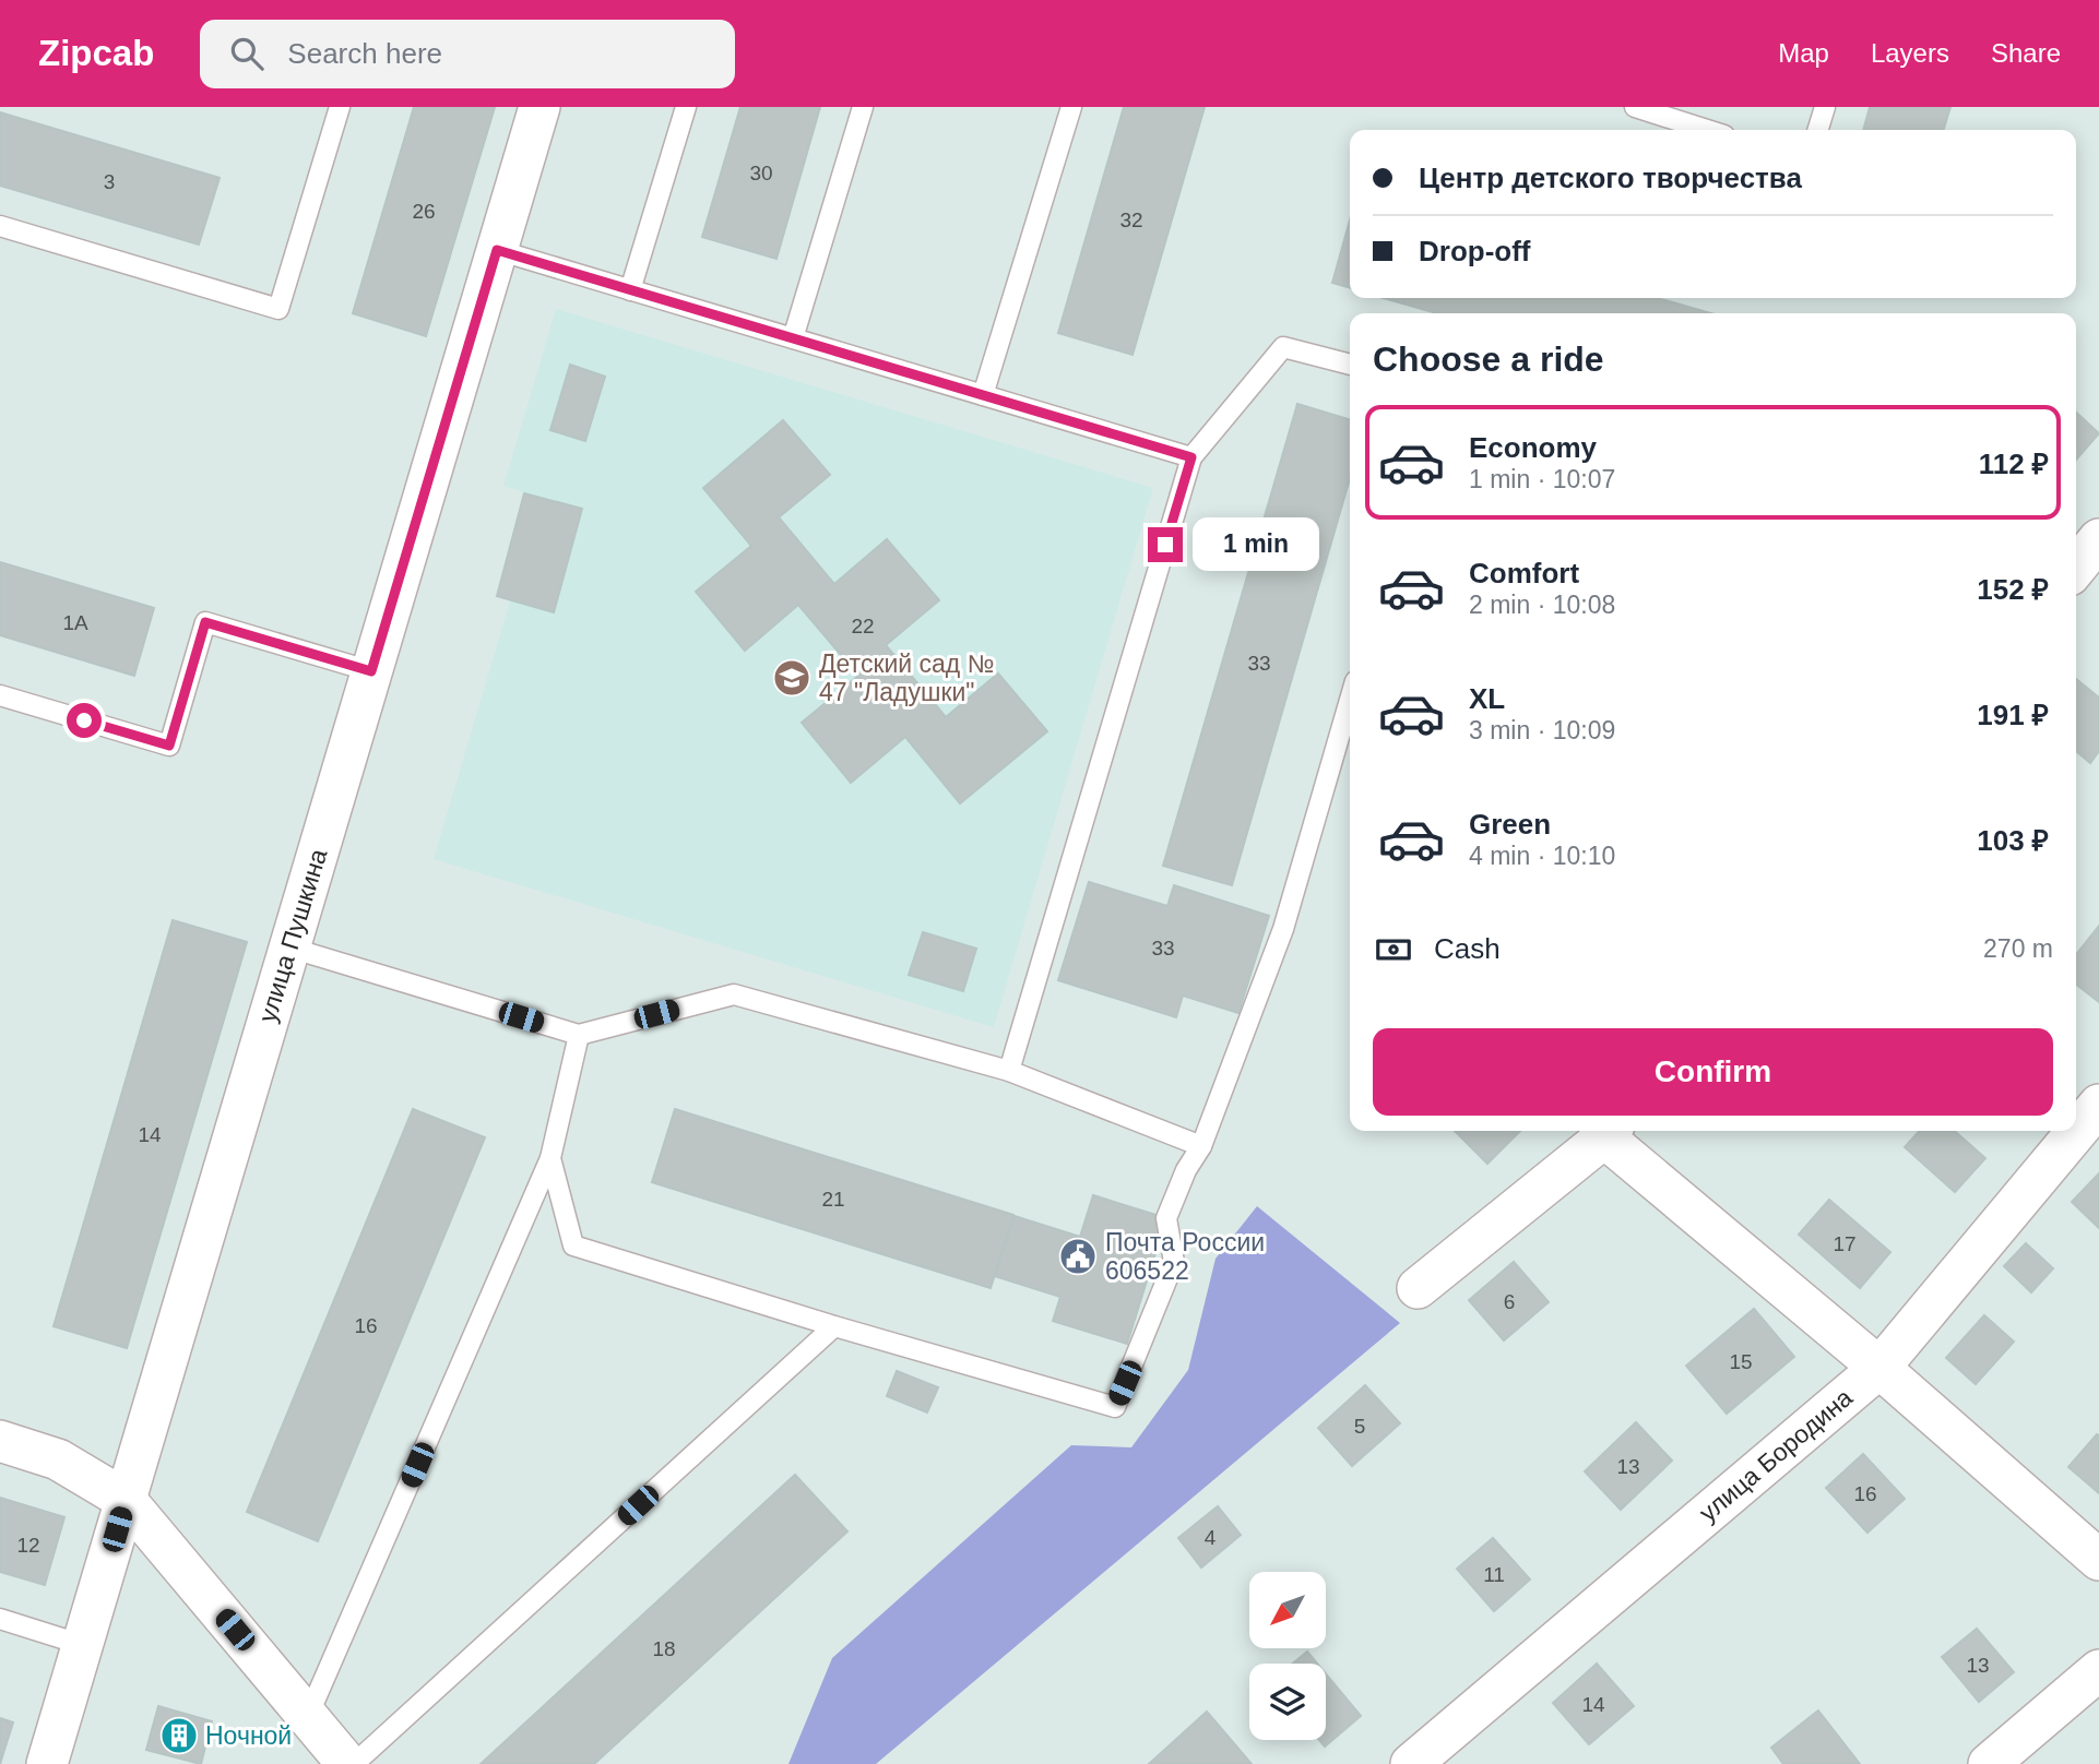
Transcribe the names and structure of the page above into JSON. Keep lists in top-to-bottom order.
{
  "streets": {
    "street": ["улица Пушкина", "улица Бородина"]
  },
  "places": {
    "school or university": ["Детский сад № 47 \"Ладушки\""],
    "public building": ["Почта России 606522"],
    "building": ["Ночной"]
  },
  "house_numbers": [
    "30",
    "3",
    "26",
    "32",
    "1А",
    "22",
    "33",
    "33",
    "14",
    "21",
    "17",
    "6",
    "16",
    "15",
    "5",
    "13",
    "16",
    "4",
    "12",
    "11",
    "18",
    "13",
    "14"
  ],
  "north": "bottom left",
  "page": {
    "header": "Zipcab",
    "search": "Search here",
    "nav": ["Map", "Layers", "Share"],
    "banner": ["Центр детского творчества", "Drop-off"],
    "heading": "Choose a ride",
    "list": [
      {
        "name": "Economy",
        "note": "1 min · 10:07",
        "value": "112 ₽"
      },
      {
        "name": "Comfort",
        "note": "2 min · 10:08",
        "value": "152 ₽"
      },
      {
        "name": "XL",
        "note": "3 min · 10:09",
        "value": "191 ₽"
      },
      {
        "name": "Green",
        "note": "4 min · 10:10",
        "value": "103 ₽"
      }
    ],
    "bubble": "1 min",
    "pay": ["Cash", "270 m"],
    "buttons": "Confirm"
  }
}
